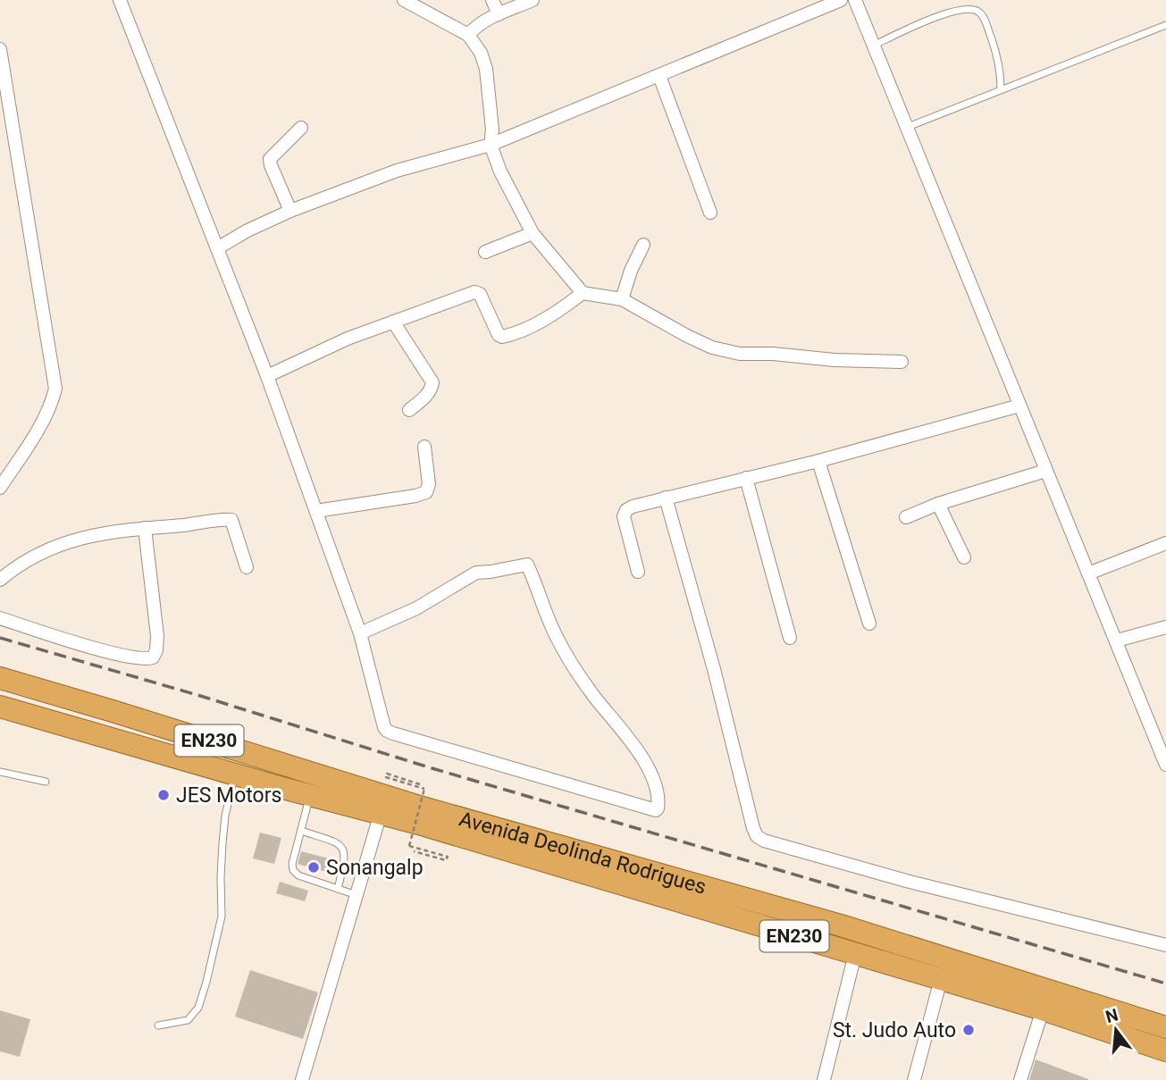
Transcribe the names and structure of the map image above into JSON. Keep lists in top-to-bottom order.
{
  "streets": {
    "highway": ["EN230", "Avenida Deolinda Rodrigues"]
  },
  "places": ["JES Motors", "Sonangalp", "St. Judo Auto"],
  "north": "top"
}
